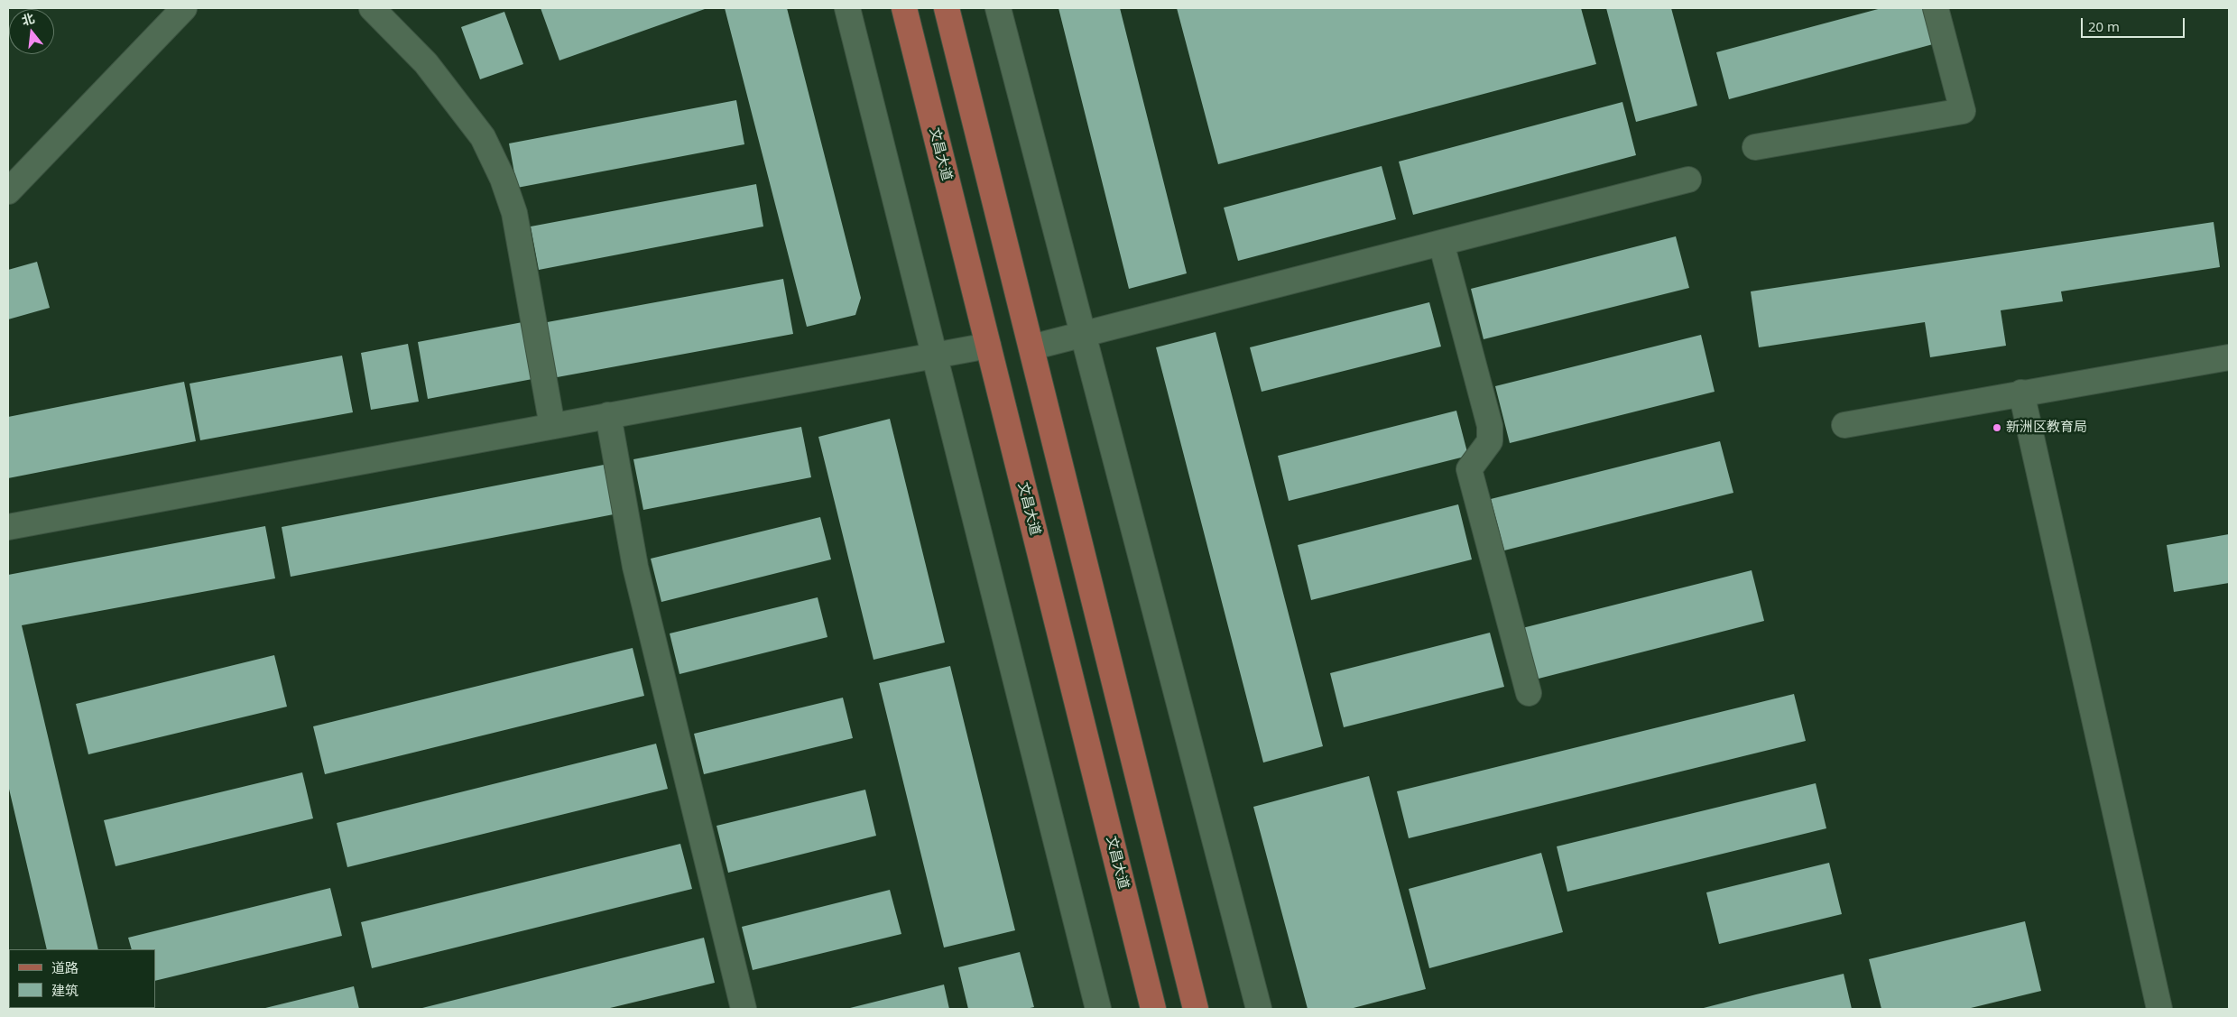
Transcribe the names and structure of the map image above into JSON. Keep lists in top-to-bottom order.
{
  "streets": {
    "main road": ["文昌大道"]
  },
  "places": ["新洲区教育局"],
  "legend": ["道路", "建筑"],
  "scale_bar": "20 m",
  "north": "top"
}
